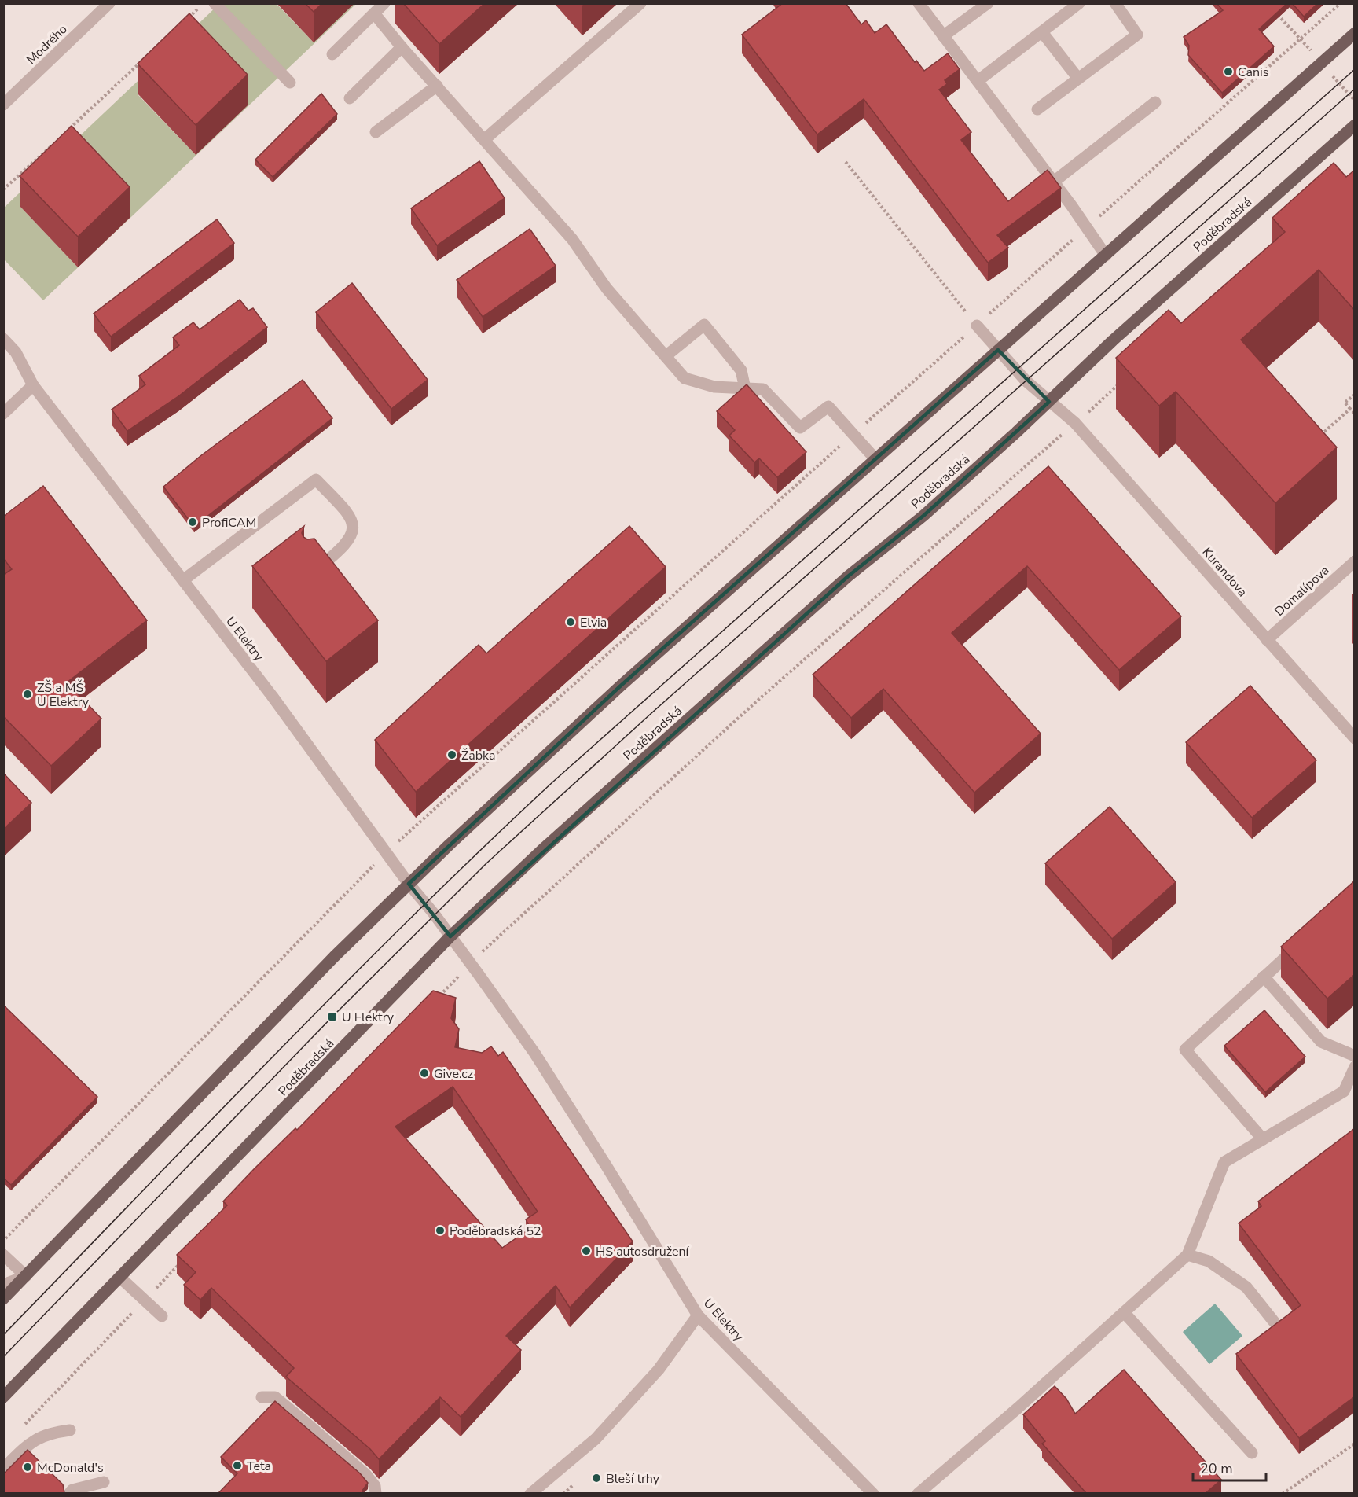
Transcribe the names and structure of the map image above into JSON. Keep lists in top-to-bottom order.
{
  "streets": {
    "main road": ["Poděbradská"],
    "street": [
      "Modrého",
      "Kurandova",
      "Domalípova",
      "U Elektry"
    ]
  },
  "crossings": [
    ["Poděbradská", "Kurandova"],
    ["Poděbradská", "U Elektry"],
    ["Kurandova", "Domalípova"]
  ],
  "places": {
    "other": [
      "Canis",
      "ProfiCAM",
      "Elvia",
      "ZŠ a MŠ U Elektry",
      "Žabka",
      "Give.cz",
      "Poděbradská 52",
      "HS autosdružení",
      "Teta",
      "McDonald's",
      "Bleší trhy"
    ],
    "transit": ["U Elektry"]
  },
  "scale_bar": "20 m"
}
